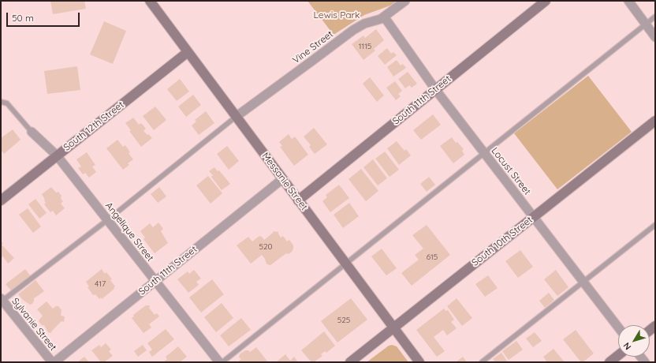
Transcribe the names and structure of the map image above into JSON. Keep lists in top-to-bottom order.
{
  "streets": {
    "street": [
      "Vine Street",
      "South 11th Street",
      "South 12th Street",
      "Locust Street",
      "Messanie Street",
      "Angelique Street",
      "South 10th Street",
      "Sylvanie Street"
    ]
  },
  "crossings": [
    ["Vine Street", "Locust Street"],
    ["Vine Street", "Messanie Street"],
    ["South 11th Street", "Locust Street"],
    ["South 11th Street", "Messanie Street"],
    ["South 11th Street", "Angelique Street"],
    ["South 11th Street", "Sylvanie Street"],
    ["South 12th Street", "Messanie Street"],
    ["South 12th Street", "Angelique Street"],
    ["Locust Street", "South 10th Street"],
    ["Messanie Street", "South 10th Street"]
  ],
  "parks": ["Lewis Park"],
  "house_numbers": [
    "1115",
    "520",
    "615",
    "417",
    "525"
  ],
  "scale_bar": "50 m",
  "north": "bottom left"
}
